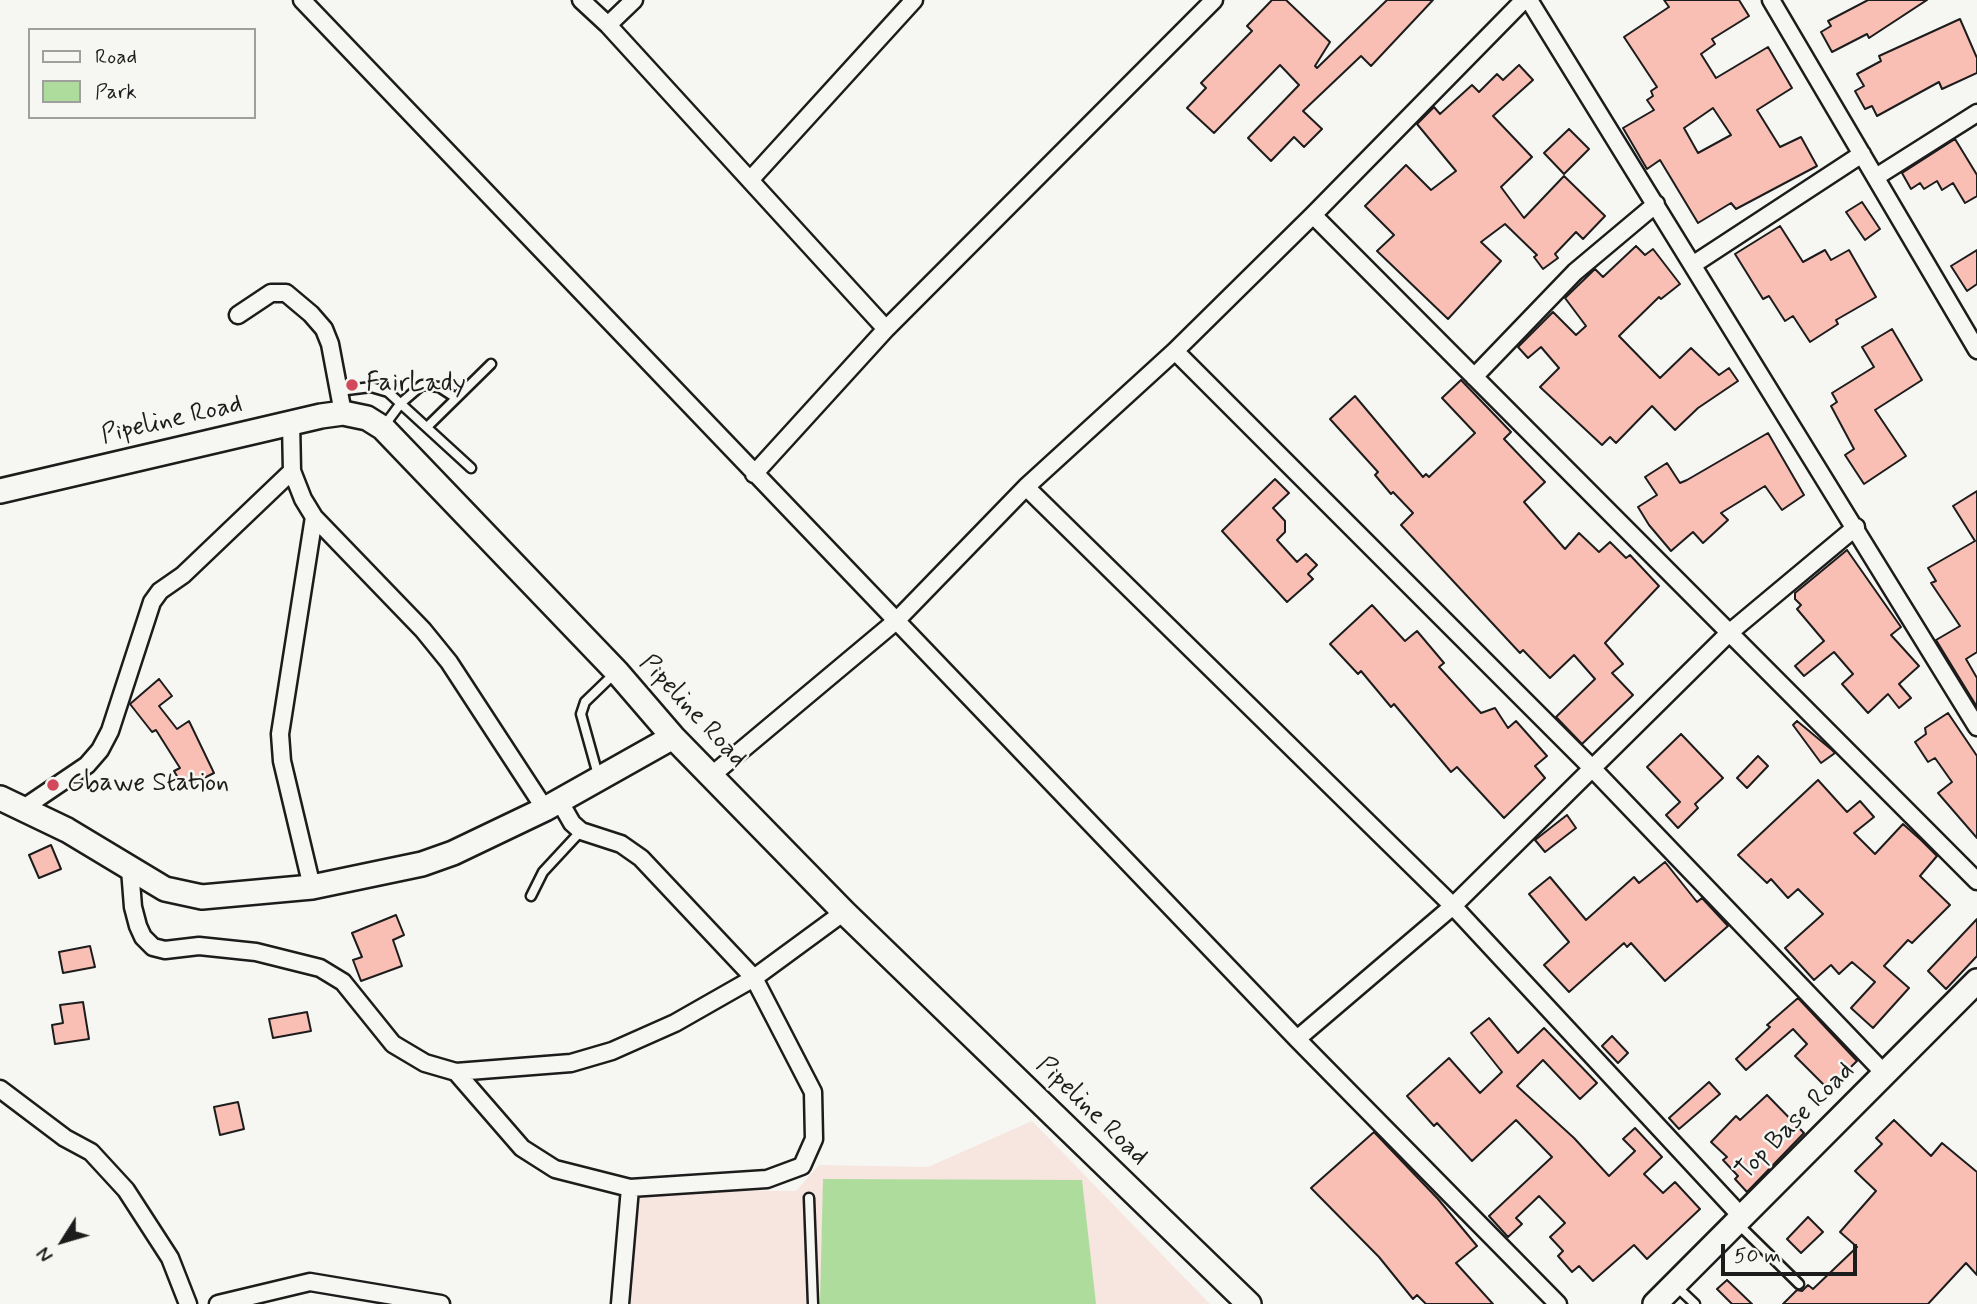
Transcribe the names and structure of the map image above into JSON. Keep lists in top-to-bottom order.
{
  "streets": {
    "street": ["Pipeline Road", "Top Base Road"]
  },
  "places": ["FairLady", "Gbawe Station"],
  "legend": ["Road", "Park"],
  "scale_bar": "50 m",
  "north": "bottom left"
}
